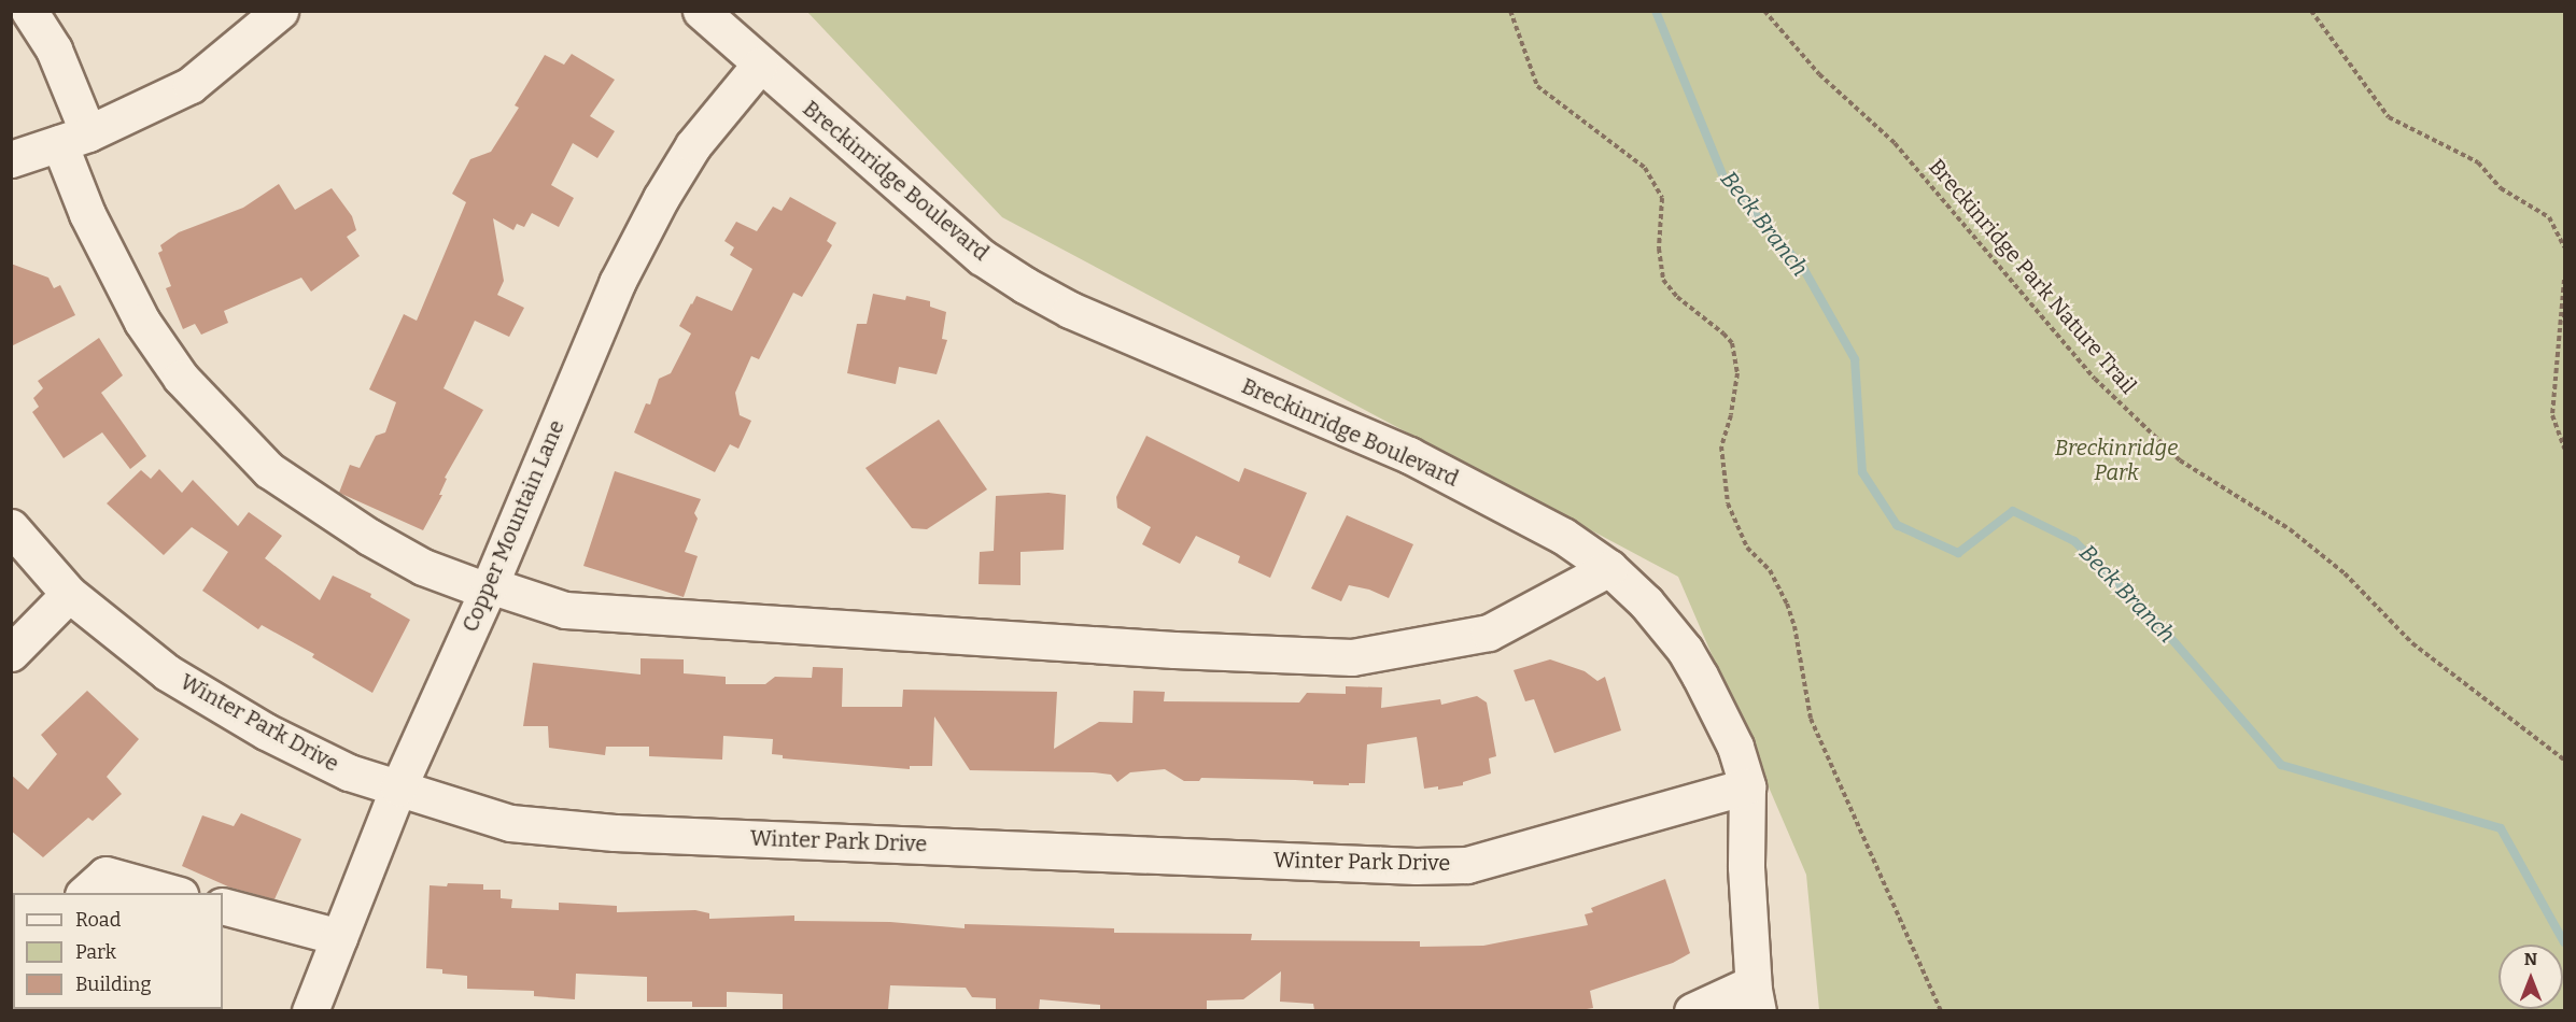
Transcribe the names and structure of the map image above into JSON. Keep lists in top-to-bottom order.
{
  "streets": {
    "street": ["Breckinridge Boulevard", "Copper Mountain Lane", "Winter Park Drive"],
    "path": ["Breckinridge Park Nature Trail"]
  },
  "crossings": [
    ["Breckinridge Boulevard", "Copper Mountain Lane"],
    ["Breckinridge Boulevard", "Winter Park Drive"],
    ["Copper Mountain Lane", "Winter Park Drive"]
  ],
  "water": ["Beck Branch"],
  "parks": ["Breckinridge Park"],
  "legend": ["Road", "Park", "Building"],
  "north": "top"
}
